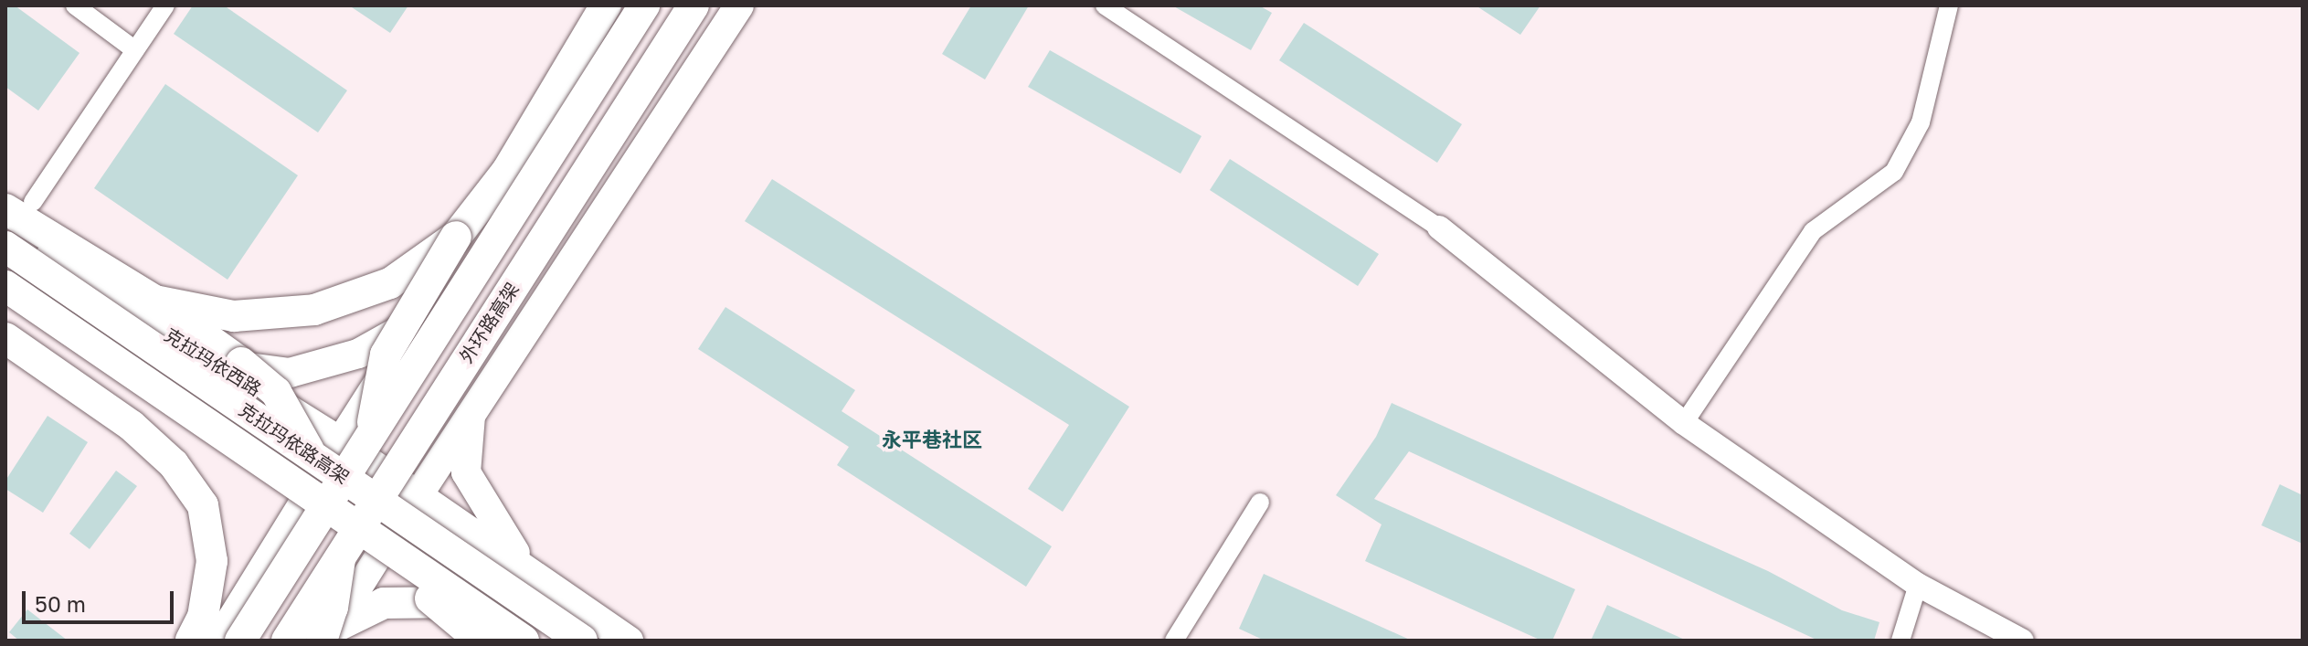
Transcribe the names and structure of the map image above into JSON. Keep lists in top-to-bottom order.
{
  "streets": {
    "highway": ["外环路高架", "克拉玛依路高架"],
    "main road": ["克拉玛依西路"]
  },
  "crossings": [
    ["克拉玛依西路", "克拉玛依路高架"]
  ],
  "districts": ["永平巷社区"],
  "scale_bar": "50 m"
}
